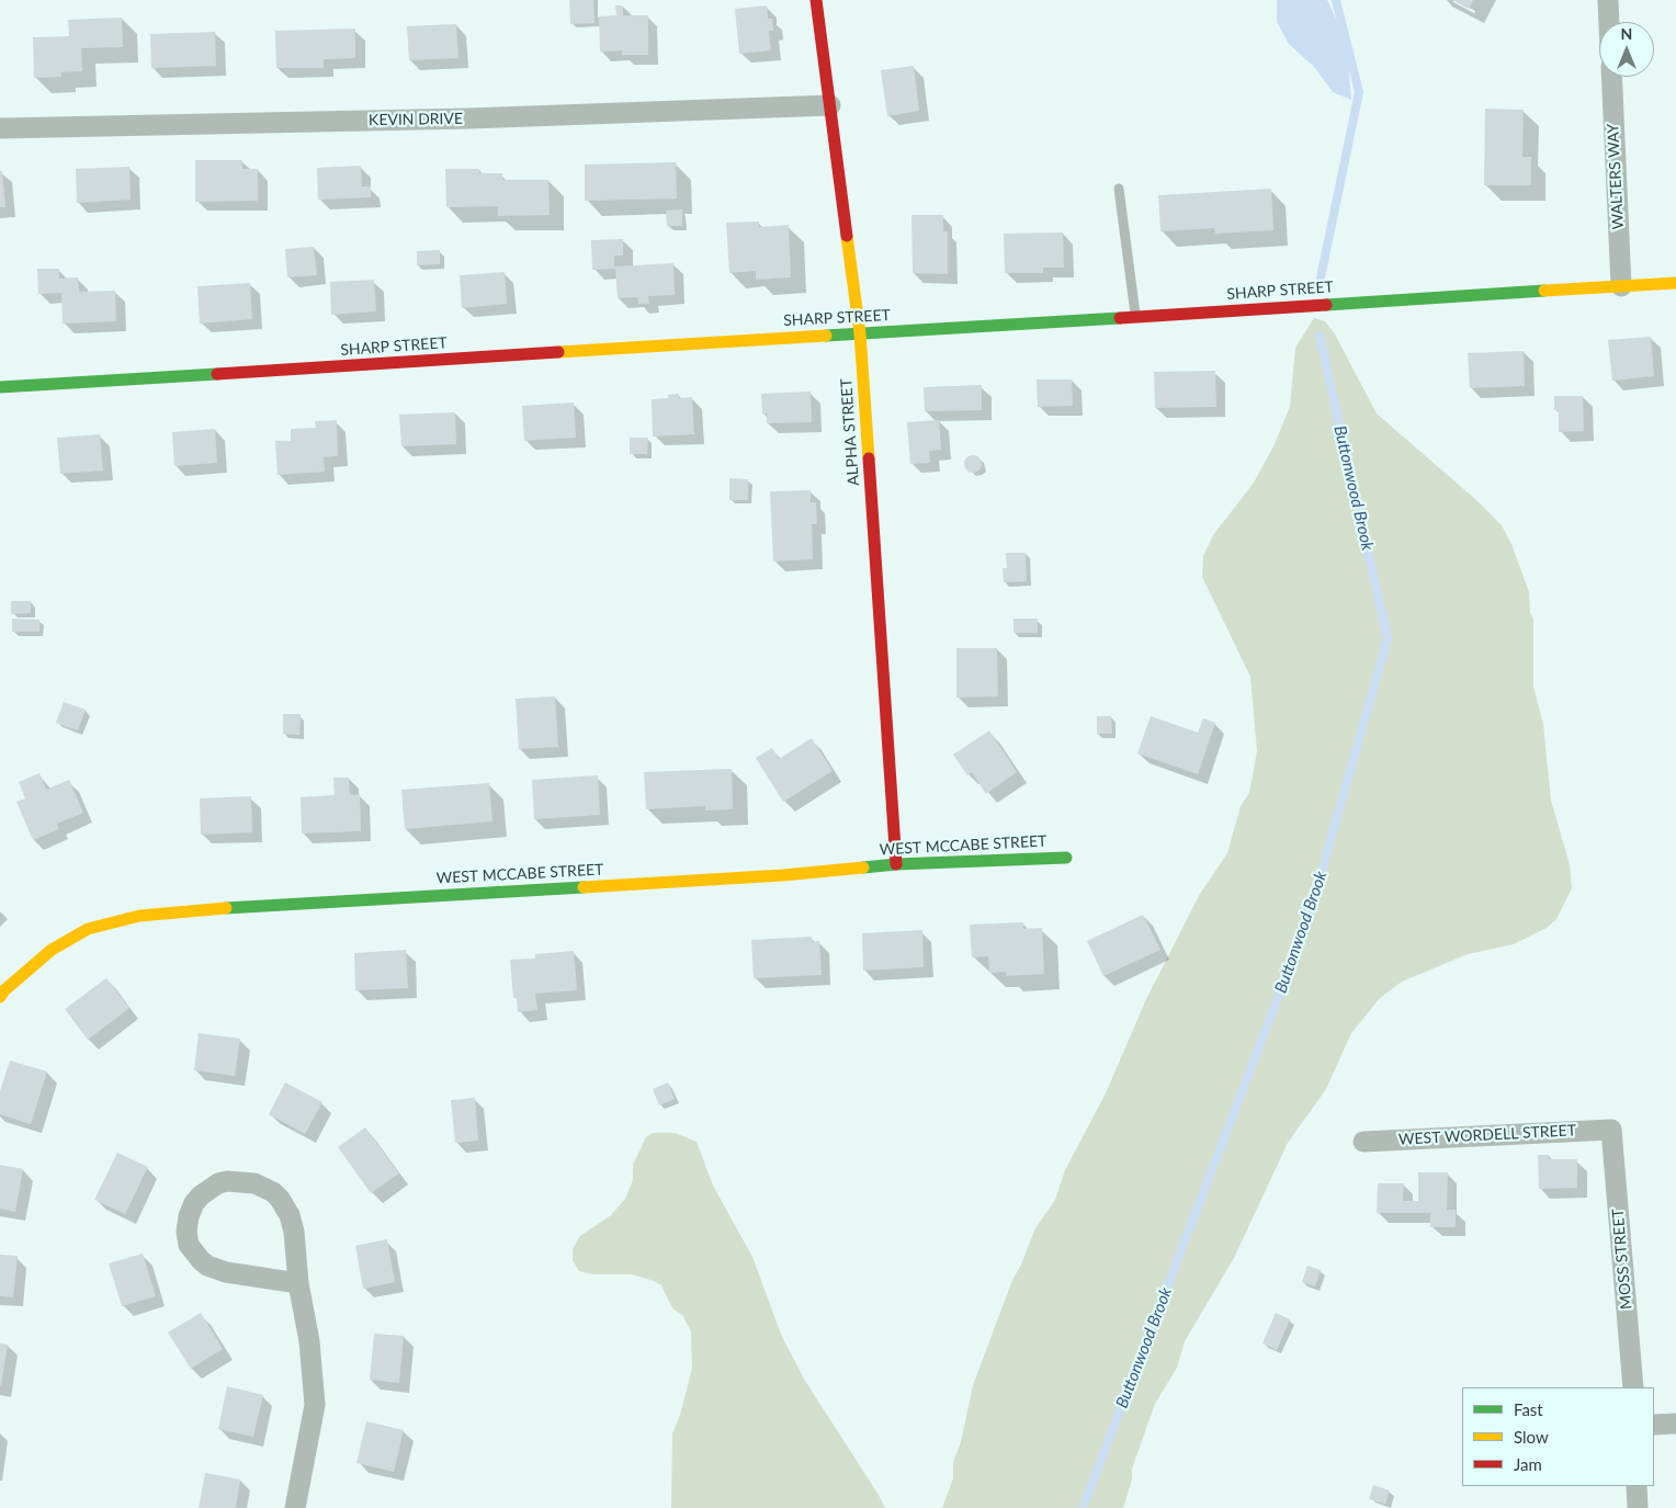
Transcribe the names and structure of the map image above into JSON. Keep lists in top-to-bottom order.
{
  "streets": {
    "street": [
      "KEVIN DRIVE",
      "WALTERS WAY",
      "SHARP STREET",
      "ALPHA STREET",
      "WEST MCCABE STREET",
      "WEST WORDELL STREET",
      "MOSS STREET"
    ]
  },
  "crossings": [
    ["KEVIN DRIVE", "ALPHA STREET"],
    ["WALTERS WAY", "SHARP STREET"],
    ["SHARP STREET", "ALPHA STREET"],
    ["ALPHA STREET", "WEST MCCABE STREET"],
    ["WEST WORDELL STREET", "MOSS STREET"]
  ],
  "water": ["Buttonwood Brook"],
  "legend": ["Fast", "Slow", "Jam"],
  "north": "top"
}
